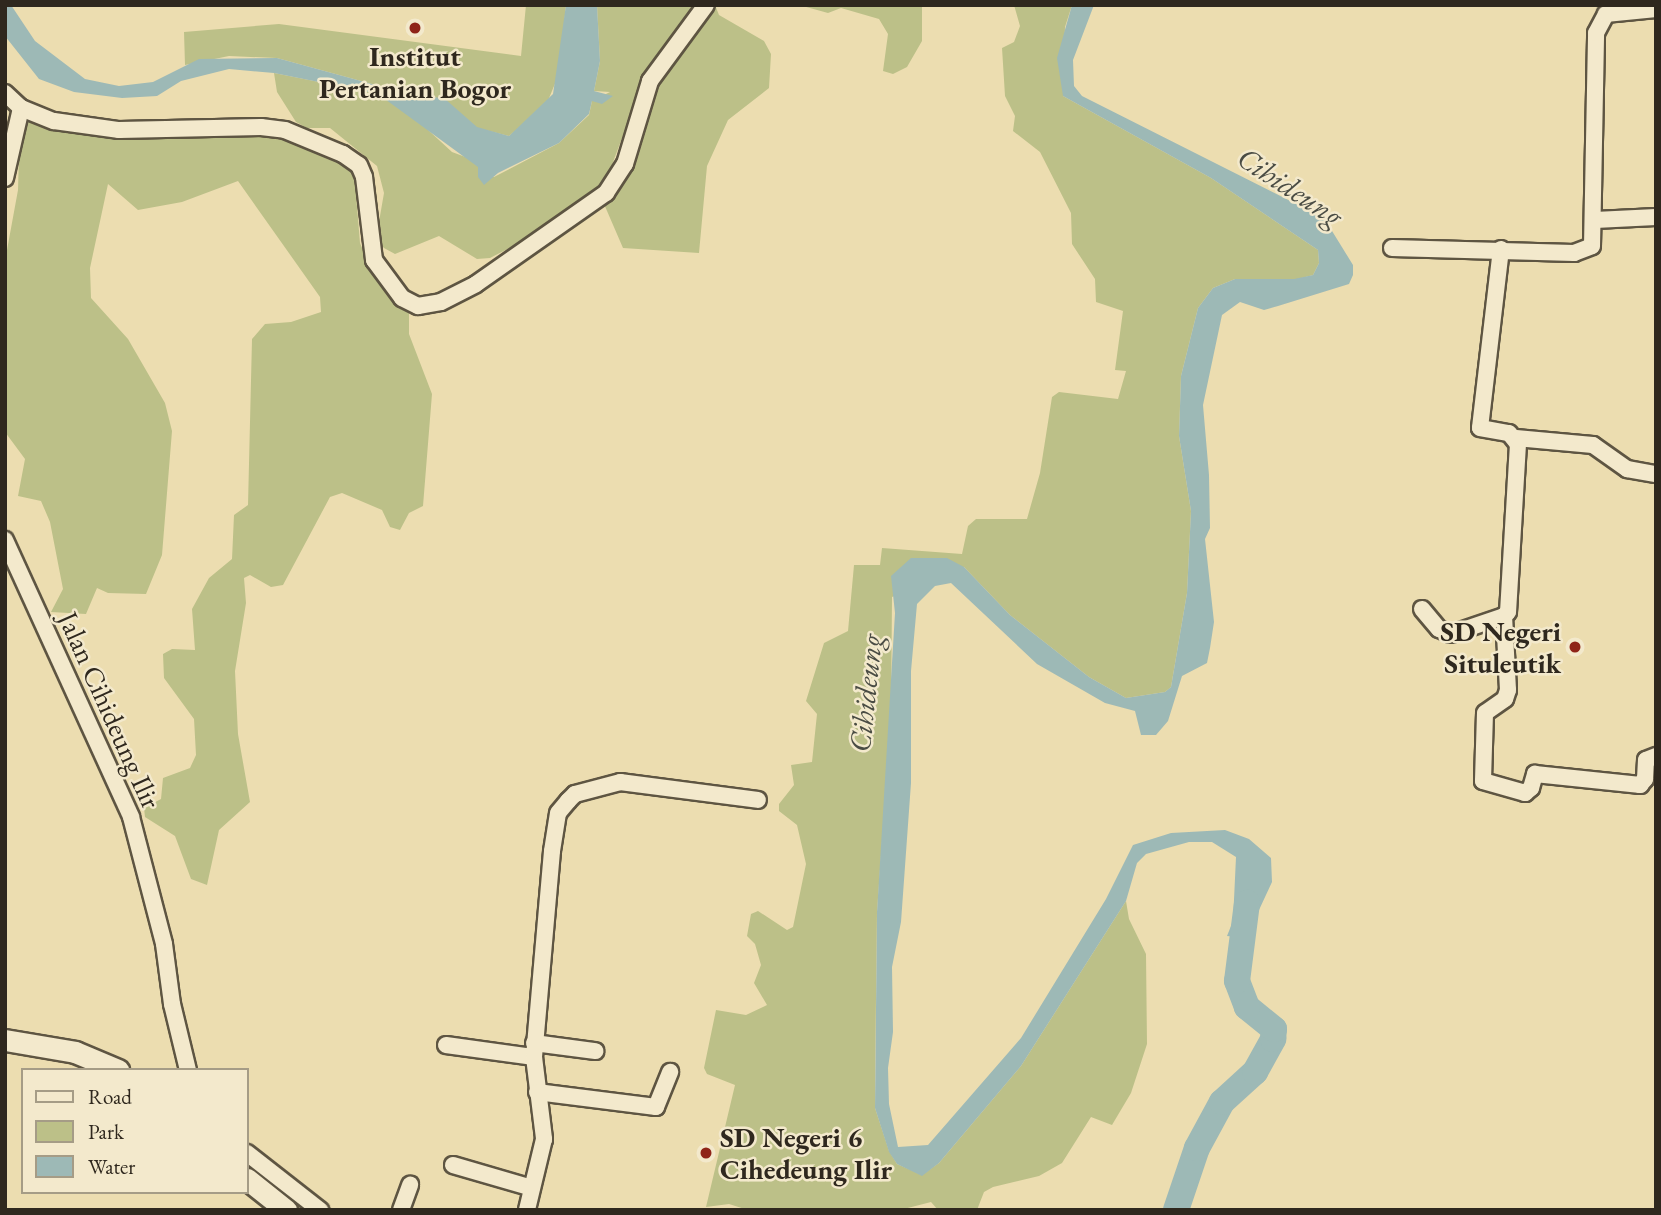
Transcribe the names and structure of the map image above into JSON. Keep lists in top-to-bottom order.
{
  "streets": {
    "street": ["Jalan Cihideung Ilir"]
  },
  "water": ["Cihideung"],
  "places": ["Institut Pertanian Bogor", "SD Negeri Situleutik", "SD Negeri 6 Cihedeung Ilir"],
  "legend": ["Road", "Park", "Water"]
}
